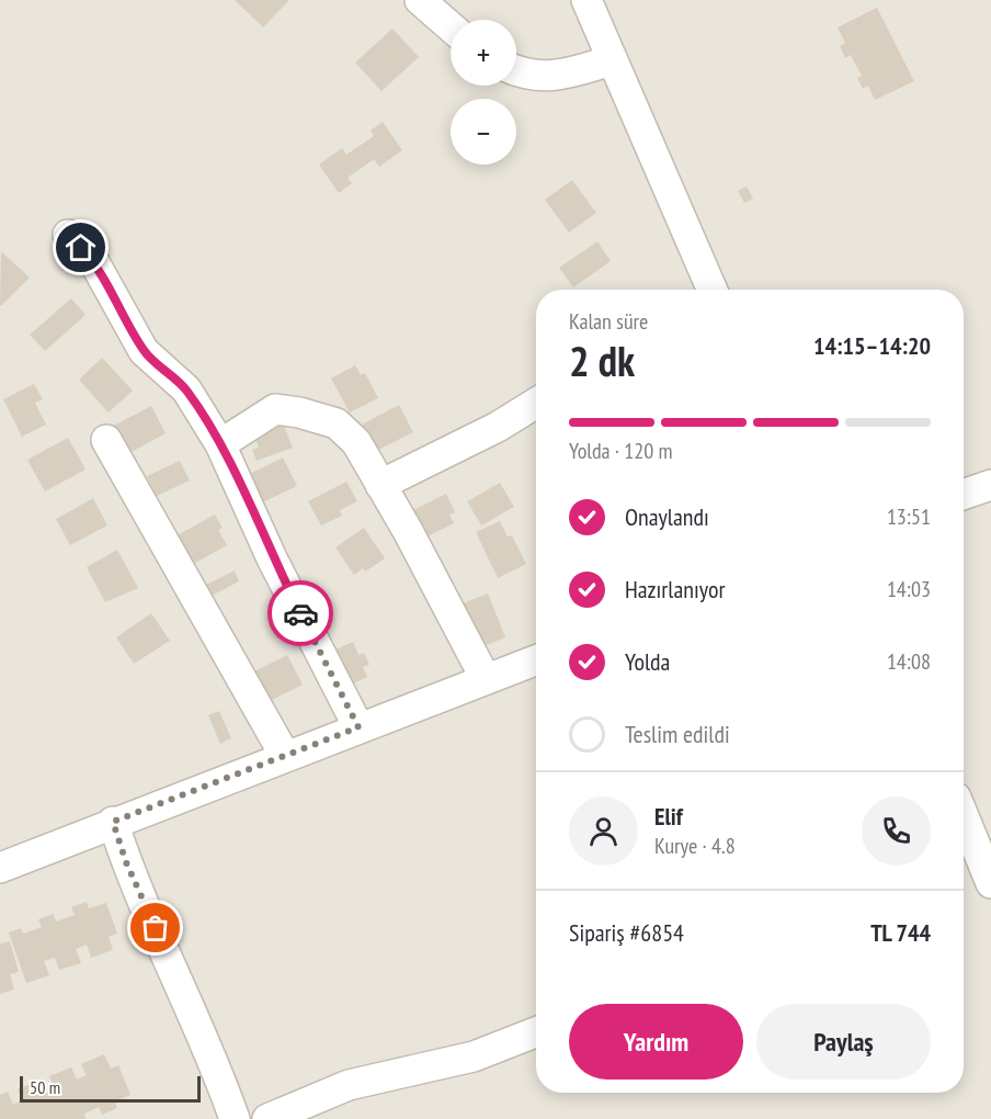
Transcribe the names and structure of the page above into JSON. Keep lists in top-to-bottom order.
{
  "scale_bar": "50 m",
  "page": {
    "map_buttons": ["+", "−"],
    "heading": ["2 dk", "Kalan süre", "14:15–14:20"],
    "panel": [
      "Elif",
      "Kurye · 4.8",
      "Sipariş #6854",
      "TL 744"
    ],
    "bar": "Yolda · 120 m",
    "list": [
      ["Onaylandı", "13:51"],
      ["Hazırlanıyor", "14:03"],
      ["Yolda", "14:08"],
      "Teslim edildi"
    ],
    "buttons": ["Yardım", "Paylaş"],
    "scale": "50 m"
  }
}
